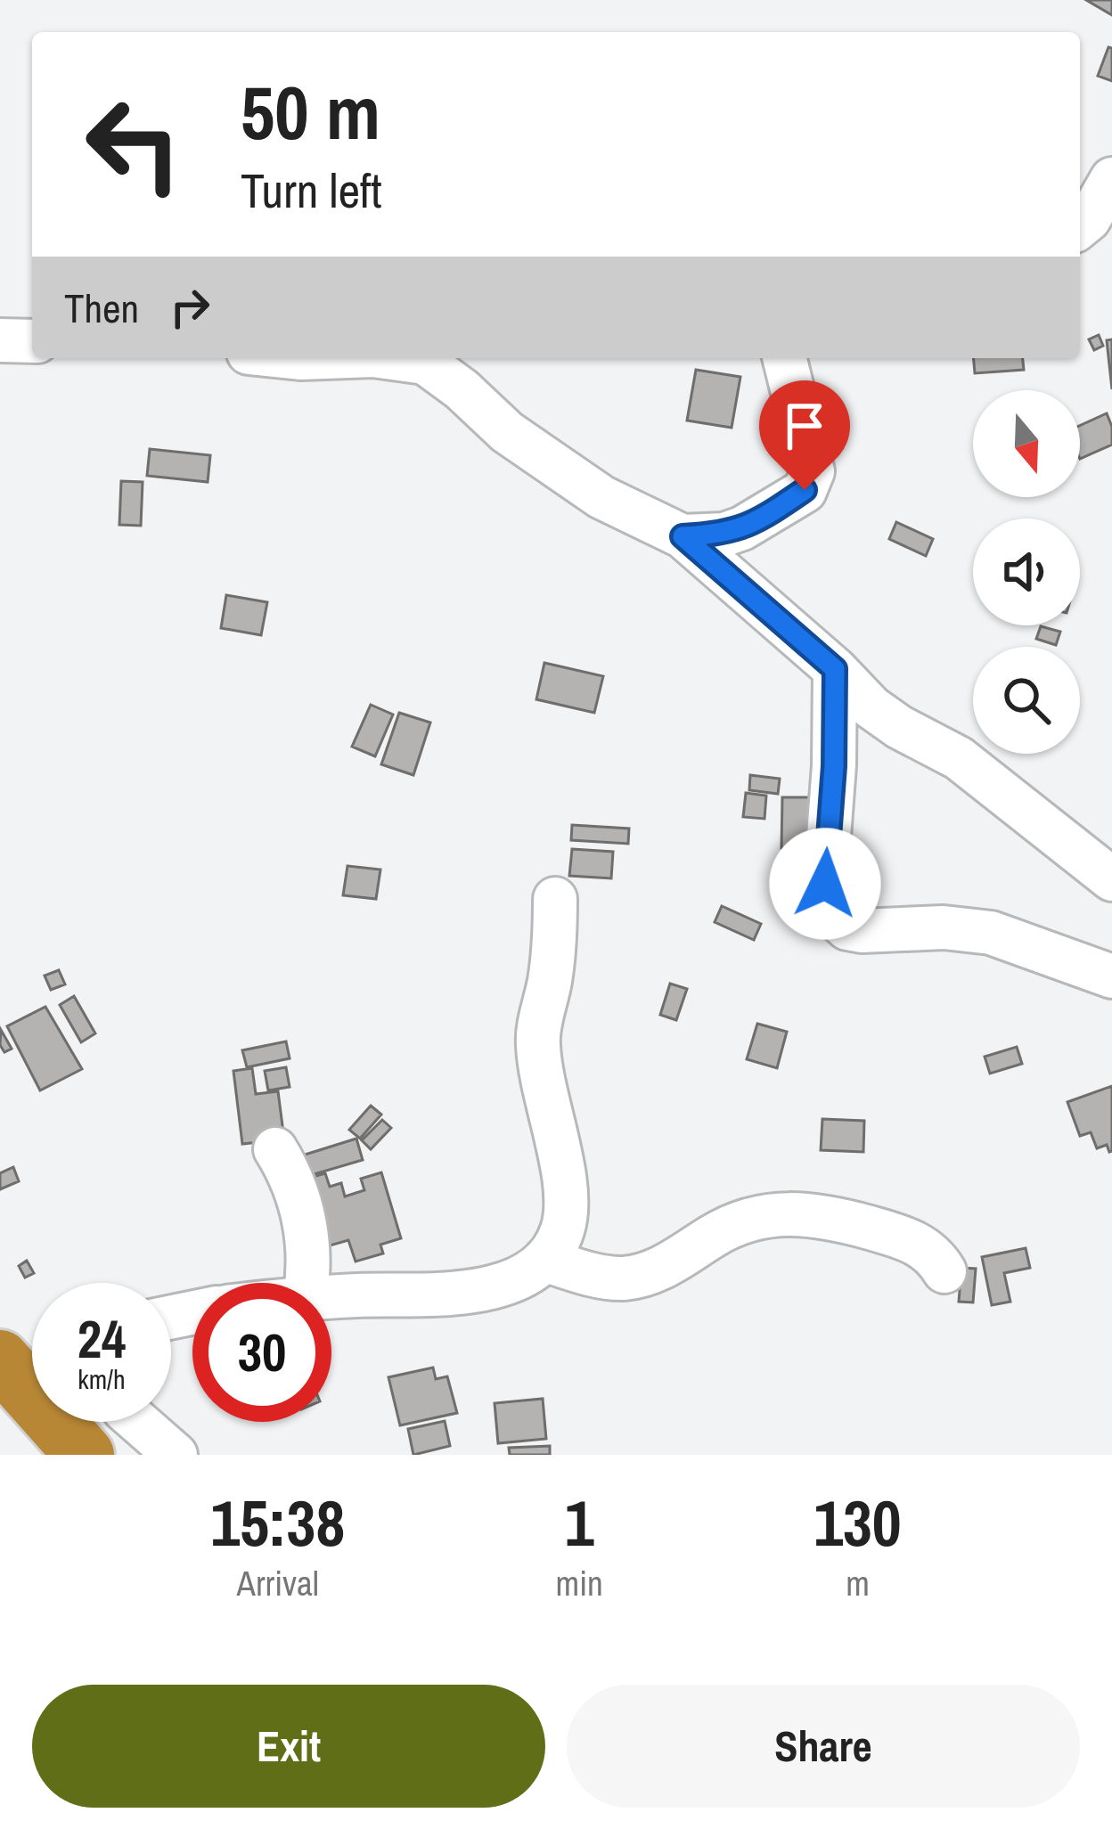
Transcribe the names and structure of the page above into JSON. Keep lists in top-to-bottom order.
{
  "north": "bottom",
  "page": {
    "turn": ["50 m", "Turn left"],
    "then": "Then",
    "speed": "24 km/h",
    "limit": "30",
    "eta": [
      "15:38",
      "Arrival",
      "1",
      "min",
      "130",
      "m"
    ],
    "buttons": ["Exit", "Share"]
  }
}
